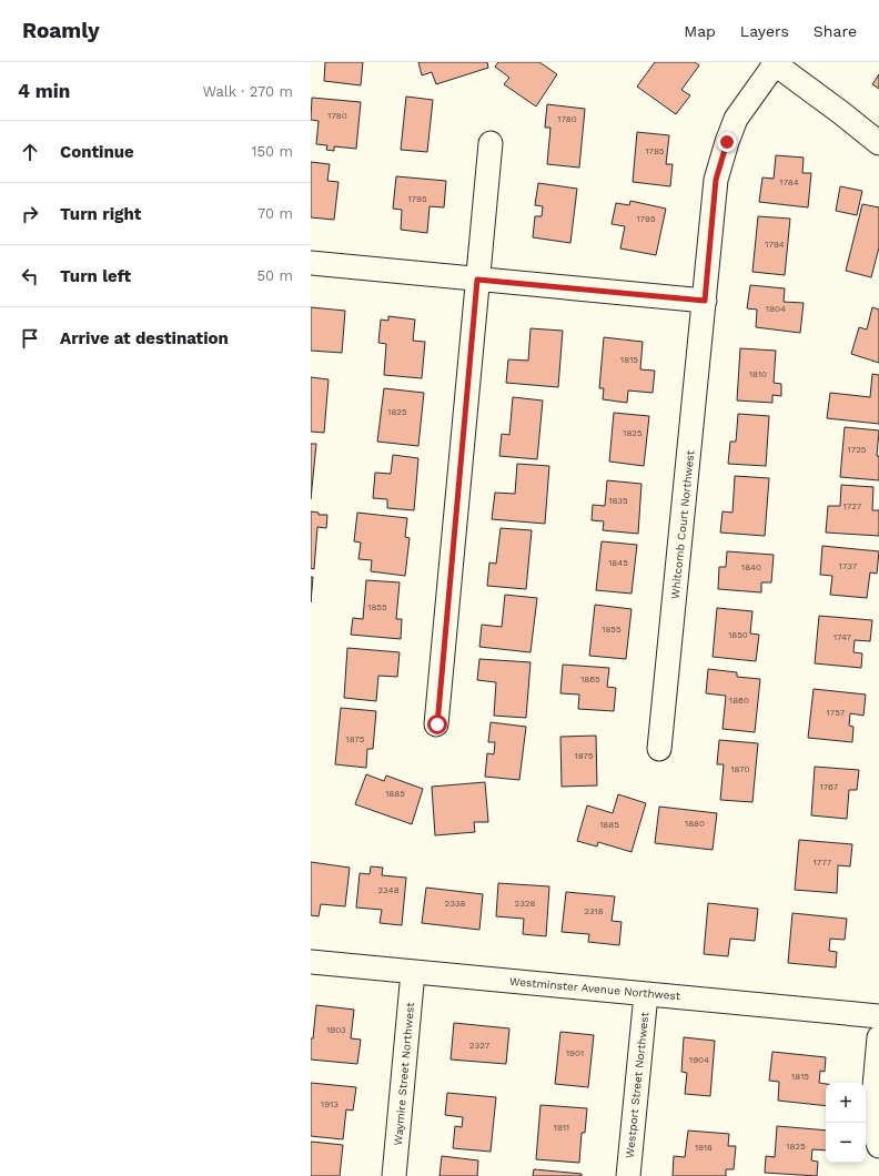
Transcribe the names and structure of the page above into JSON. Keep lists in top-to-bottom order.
{
  "streets": {
    "street": [
      "Whitcomb Court Northwest",
      "Westminster Avenue Northwest",
      "Waymire Street Northwest",
      "Westport Street Northwest"
    ]
  },
  "crossings": [
    ["Westminster Avenue Northwest", "Waymire Street Northwest"],
    ["Westminster Avenue Northwest", "Westport Street Northwest"]
  ],
  "house_numbers": [
    "1780",
    "1780",
    "1785",
    "1784",
    "1795",
    "1795",
    "1794",
    "1804",
    "1815",
    "1810",
    "1825",
    "1825",
    "1725",
    "1835",
    "1727",
    "1845",
    "1737",
    "1840",
    "1855",
    "1855",
    "1850",
    "1747",
    "1865",
    "1860",
    "1757",
    "1875",
    "1875",
    "1870",
    "1767",
    "1885",
    "1880",
    "1885",
    "1777",
    "2348",
    "2338",
    "2328",
    "2318",
    "1903",
    "2327",
    "1901",
    "1904",
    "1815",
    "1913",
    "1911",
    "1825",
    "1918"
  ],
  "page": {
    "header": "Roamly",
    "nav": ["Map", "Layers", "Share"],
    "heading": ["4 min", "Walk · 270 m"],
    "list": [
      ["Continue", "150 m"],
      ["Turn right", "70 m"],
      ["Turn left", "50 m"],
      "Arrive at destination"
    ],
    "map_buttons": ["+", "−"]
  }
}
